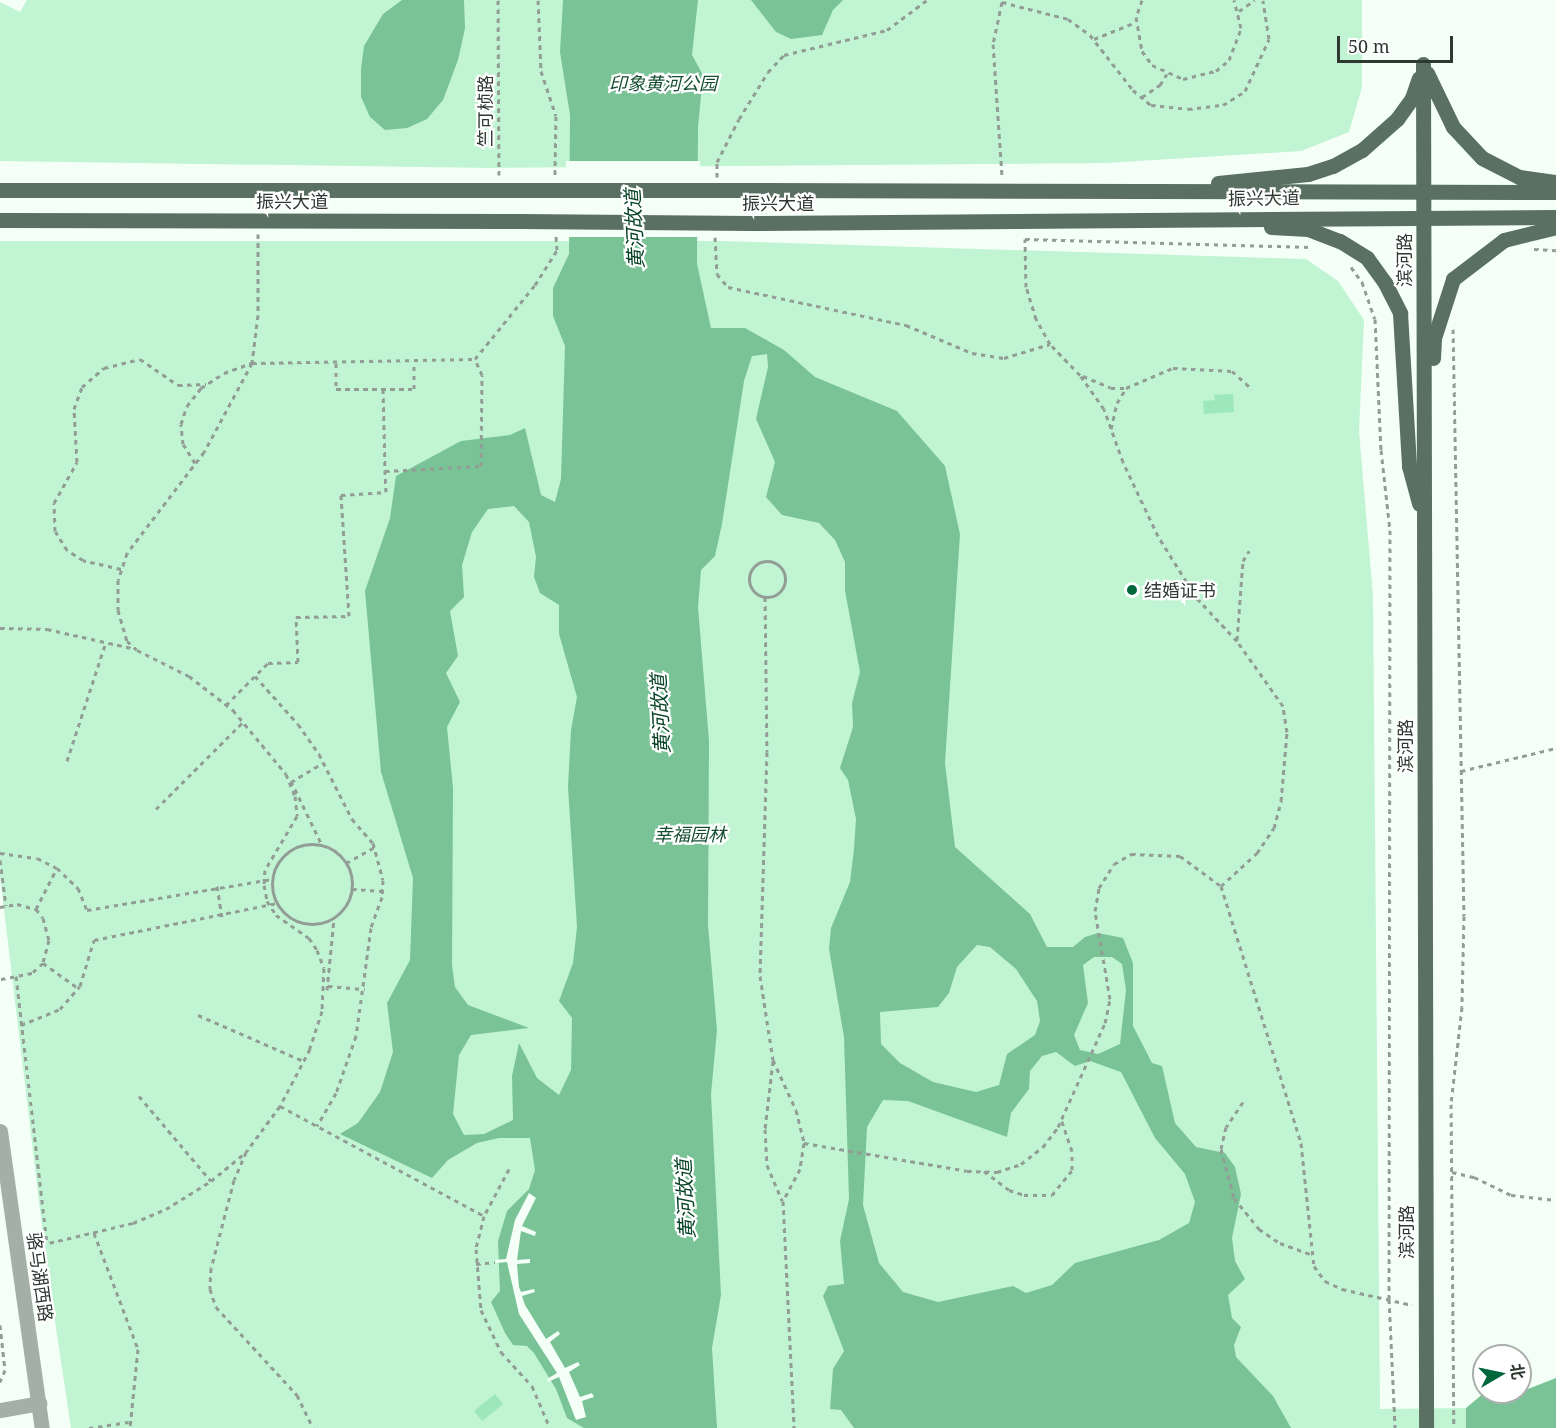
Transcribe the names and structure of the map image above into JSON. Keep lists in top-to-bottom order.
{
  "streets": {
    "main road": ["振兴大道", "滨河路"],
    "street": ["骆马湖西路"],
    "path": ["竺可桢路"]
  },
  "crossings": [
    ["竺可桢路", "振兴大道"],
    ["振兴大道", "滨河路"]
  ],
  "water": ["黄河故道"],
  "parks": ["印象黄河公园", "幸福园林"],
  "places": ["结婚证书"],
  "scale_bar": "50 m",
  "north": "right"
}
